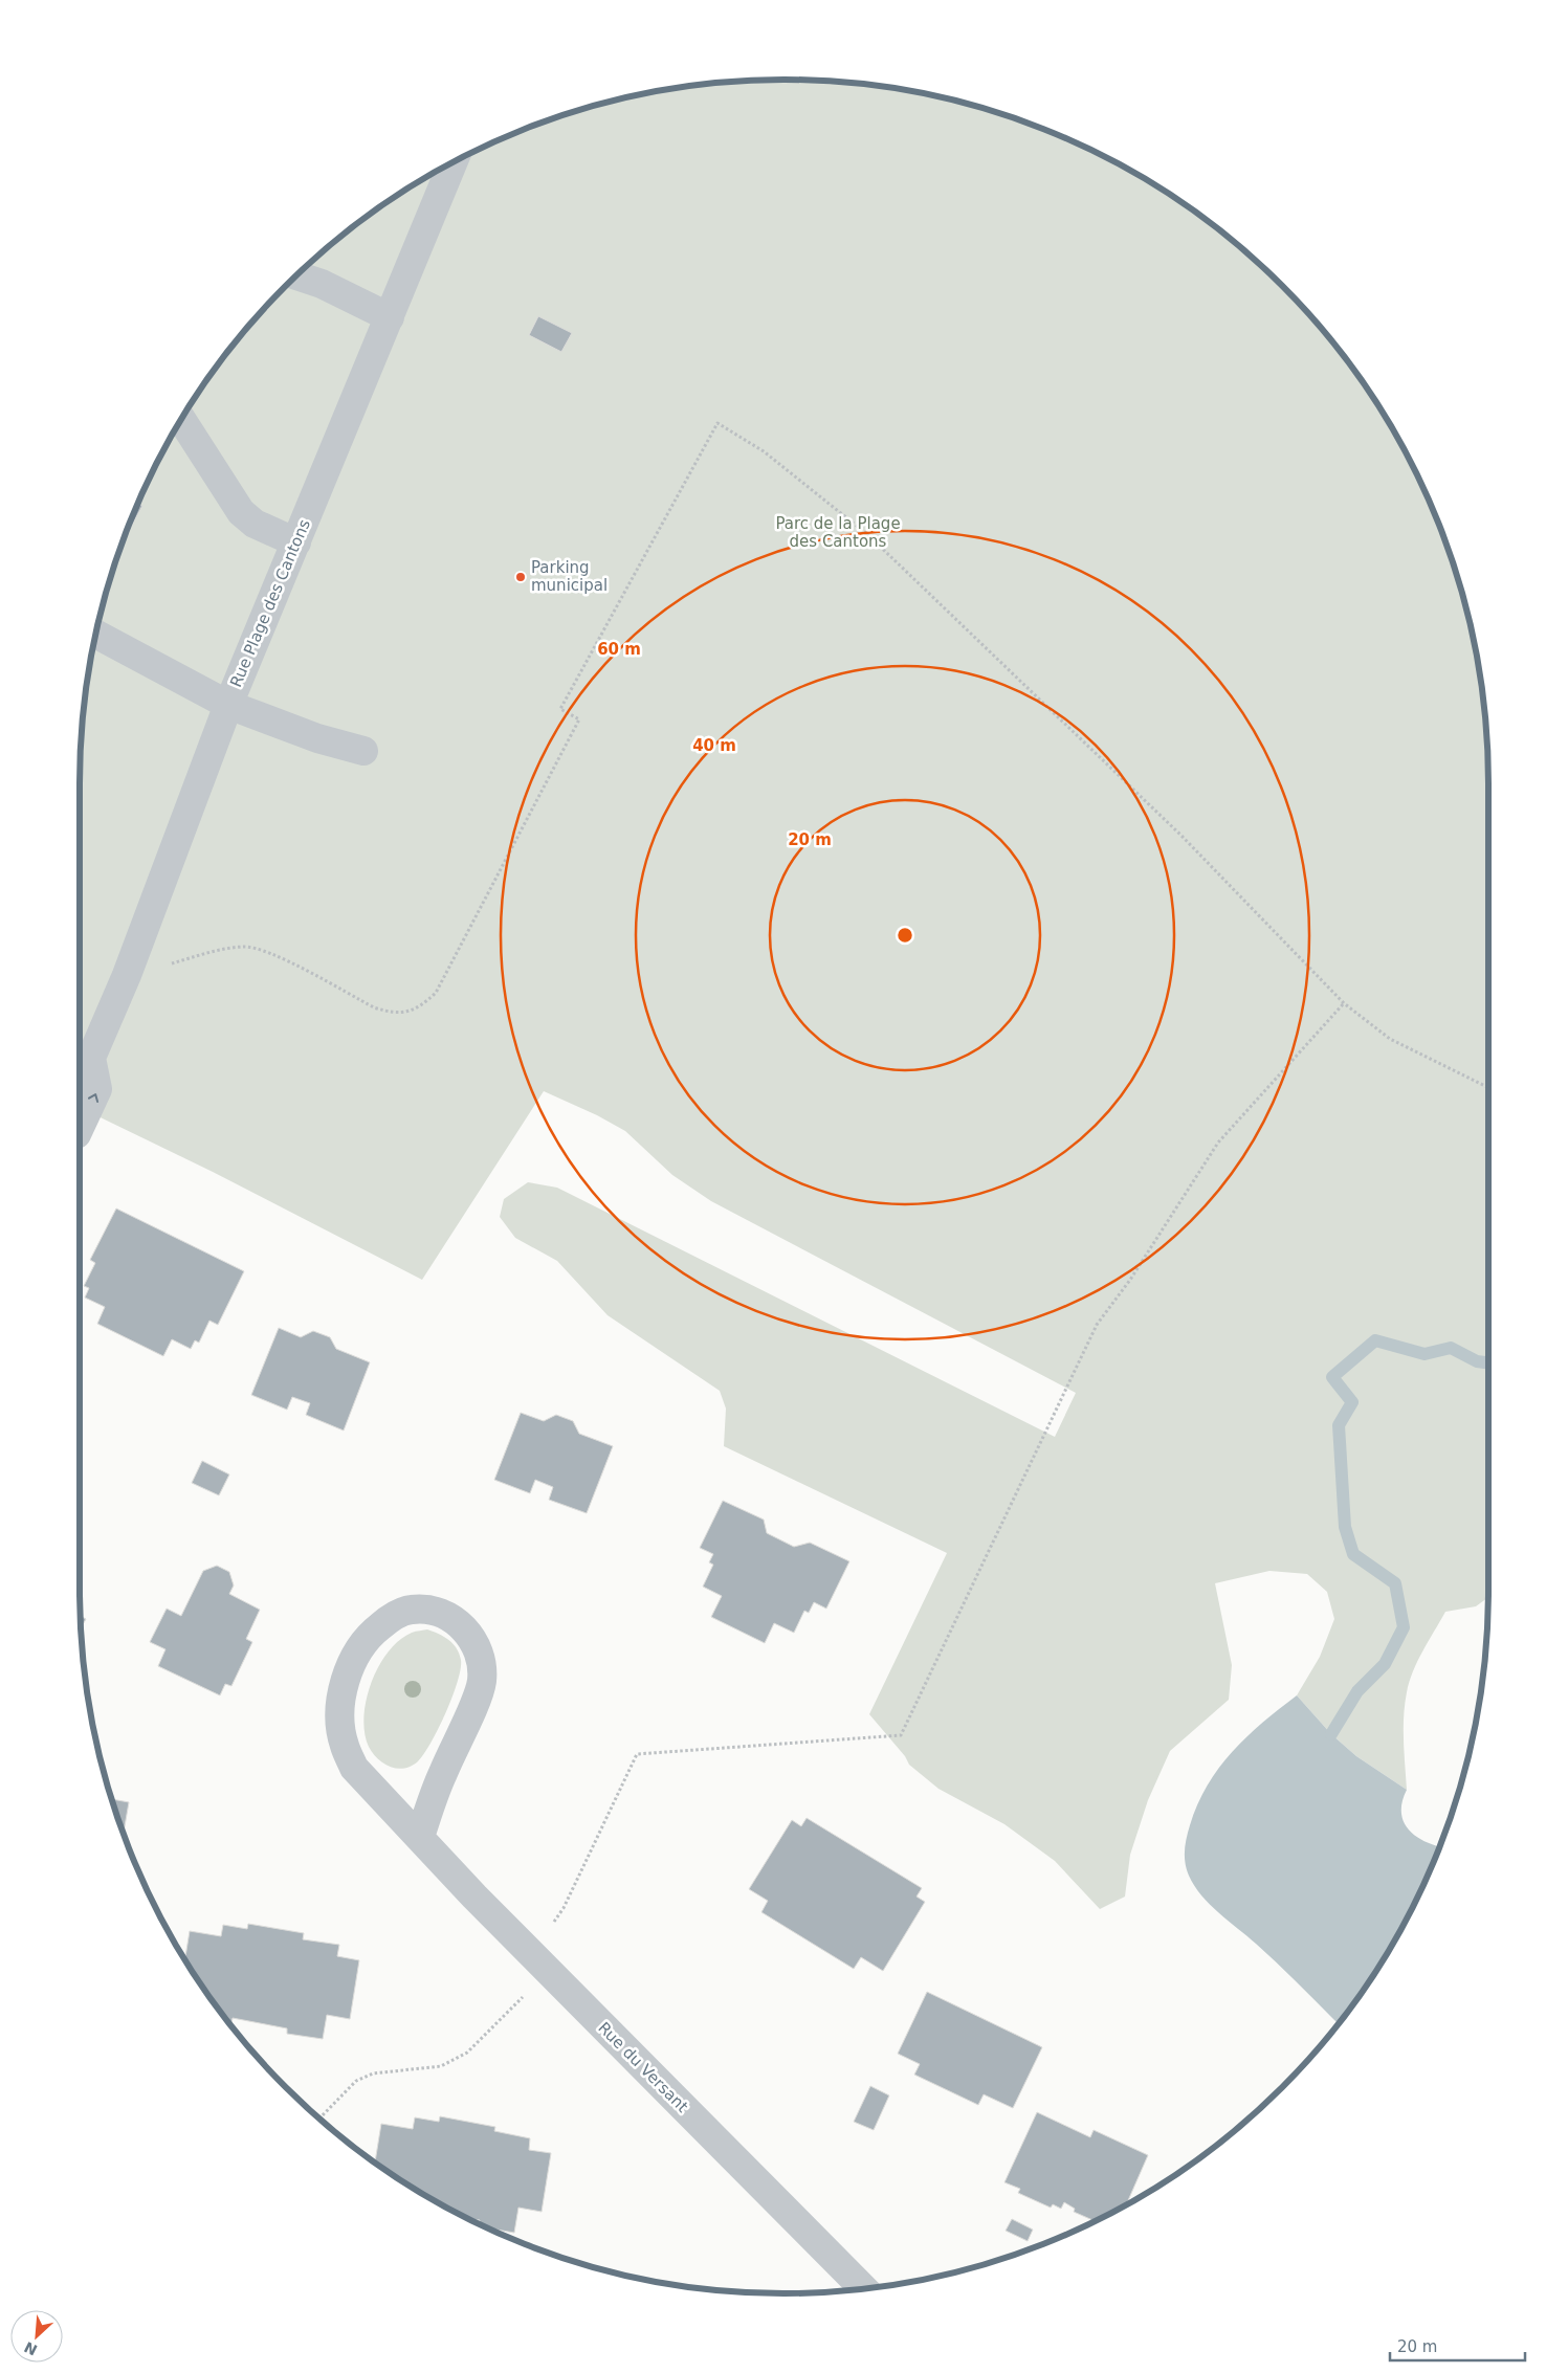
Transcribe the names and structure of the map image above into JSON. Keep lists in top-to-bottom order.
{
  "streets": {
    "street": ["Rue Plage des Cantons", "Rue du Versant"]
  },
  "parks": ["Parc de la Plage des Cantons"],
  "places": ["Parking municipal"],
  "scale_bar": "20 m",
  "north": "bottom left",
  "rings": ["60 m", "40 m", "20 m"]
}
